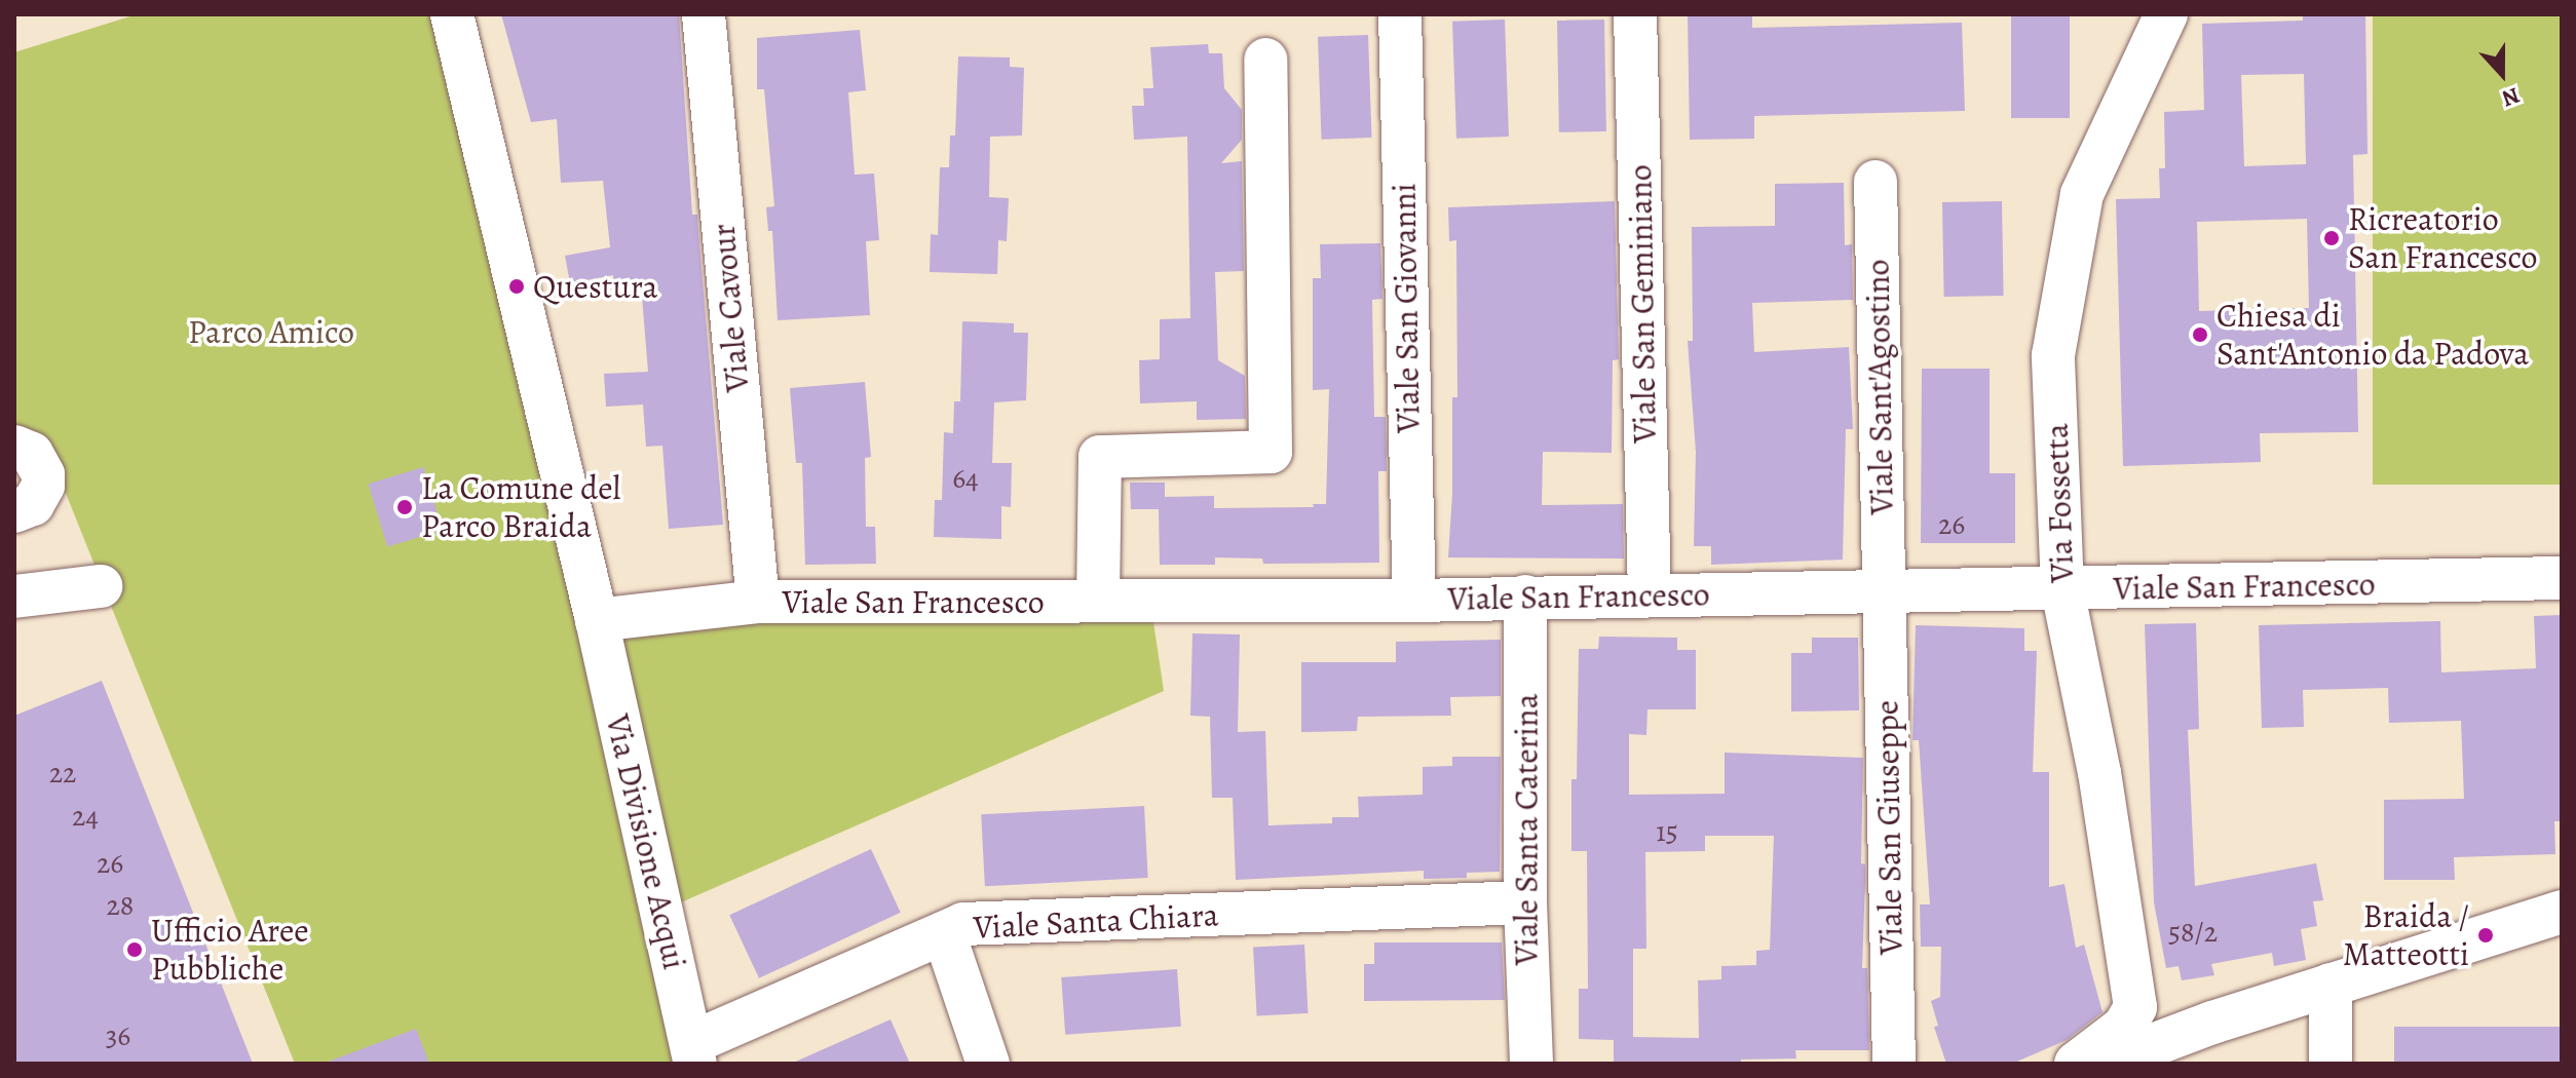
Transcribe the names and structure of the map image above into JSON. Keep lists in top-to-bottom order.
{
  "streets": {
    "street": [
      "Viale San Geminiano",
      "Viale Cavour",
      "Viale San Giovanni",
      "Viale Sant'Agostino",
      "Via Fossetta",
      "Viale San Francesco",
      "Viale San Giuseppe",
      "Viale Santa Caterina",
      "Via Divisione Acqui",
      "Viale Santa Chiara"
    ]
  },
  "crossings": [
    ["Viale San Geminiano", "Viale San Francesco"],
    ["Viale Cavour", "Viale San Francesco"],
    ["Viale San Giovanni", "Viale San Francesco"],
    ["Viale Sant'Agostino", "Viale San Francesco"],
    ["Viale Sant'Agostino", "Viale San Giuseppe"],
    ["Via Fossetta", "Viale San Francesco"],
    ["Viale San Francesco", "Viale San Giuseppe"],
    ["Viale San Francesco", "Viale Santa Caterina"],
    ["Viale San Francesco", "Via Divisione Acqui"],
    ["Viale Santa Caterina", "Viale Santa Chiara"],
    ["Via Divisione Acqui", "Viale Santa Chiara"]
  ],
  "parks": ["Parco Amico"],
  "places": [
    "Ricreatorio San Francesco",
    "Questura",
    "Chiesa di Sant'Antonio da Padova",
    "La Comune del Parco Braida",
    "Braida / Matteotti",
    "Ufficio Aree Pubbliche"
  ],
  "house_numbers": [
    "64",
    "26",
    "22",
    "24",
    "15",
    "26",
    "28",
    "58/2",
    "36"
  ],
  "north": "bottom"
}
